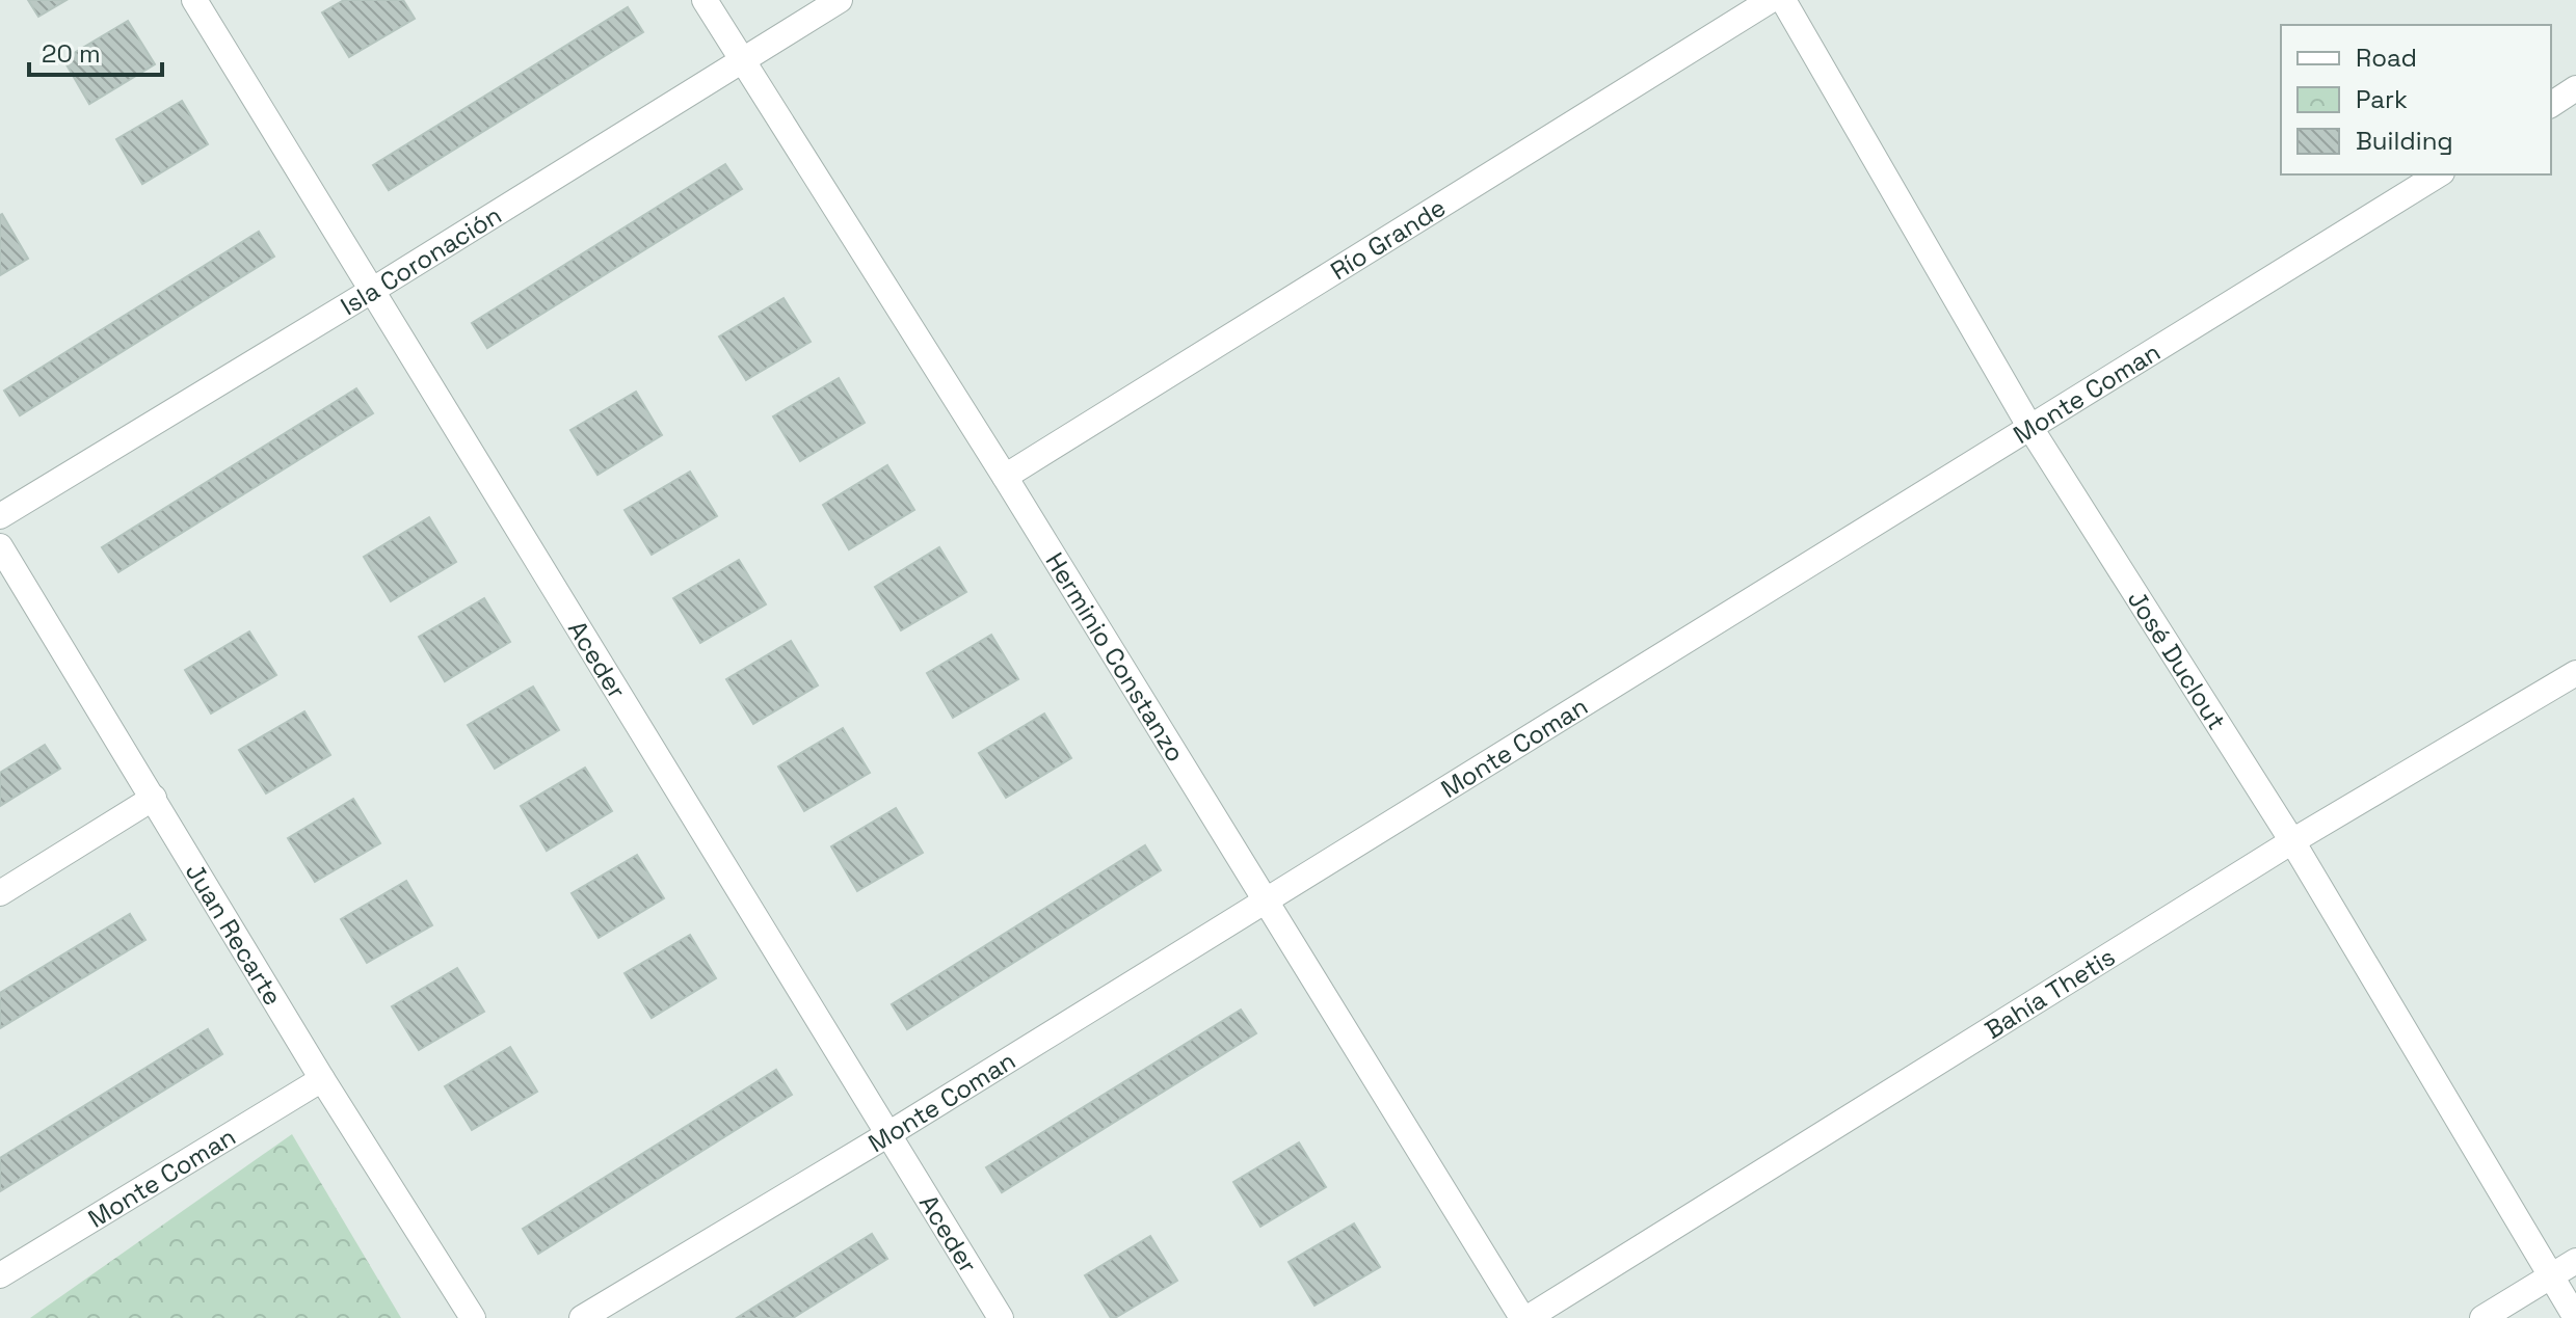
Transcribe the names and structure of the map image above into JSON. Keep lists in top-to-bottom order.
{
  "streets": {
    "street": [
      "Río Grande",
      "Isla Coronación",
      "Monte Coman",
      "Herminio Constanzo",
      "Aceder",
      "José Duclout",
      "Juan Recarte",
      "Bahía Thetis"
    ]
  },
  "crossings": [
    ["Río Grande", "Herminio Constanzo"],
    ["Isla Coronación", "Herminio Constanzo"],
    ["Isla Coronación", "Aceder"],
    ["Monte Coman", "Herminio Constanzo"],
    ["Monte Coman", "Aceder"],
    ["Monte Coman", "José Duclout"],
    ["Monte Coman", "Juan Recarte"],
    ["Herminio Constanzo", "Bahía Thetis"],
    ["José Duclout", "Bahía Thetis"]
  ],
  "legend": ["Road", "Park", "Building"],
  "scale_bar": "20 m"
}
